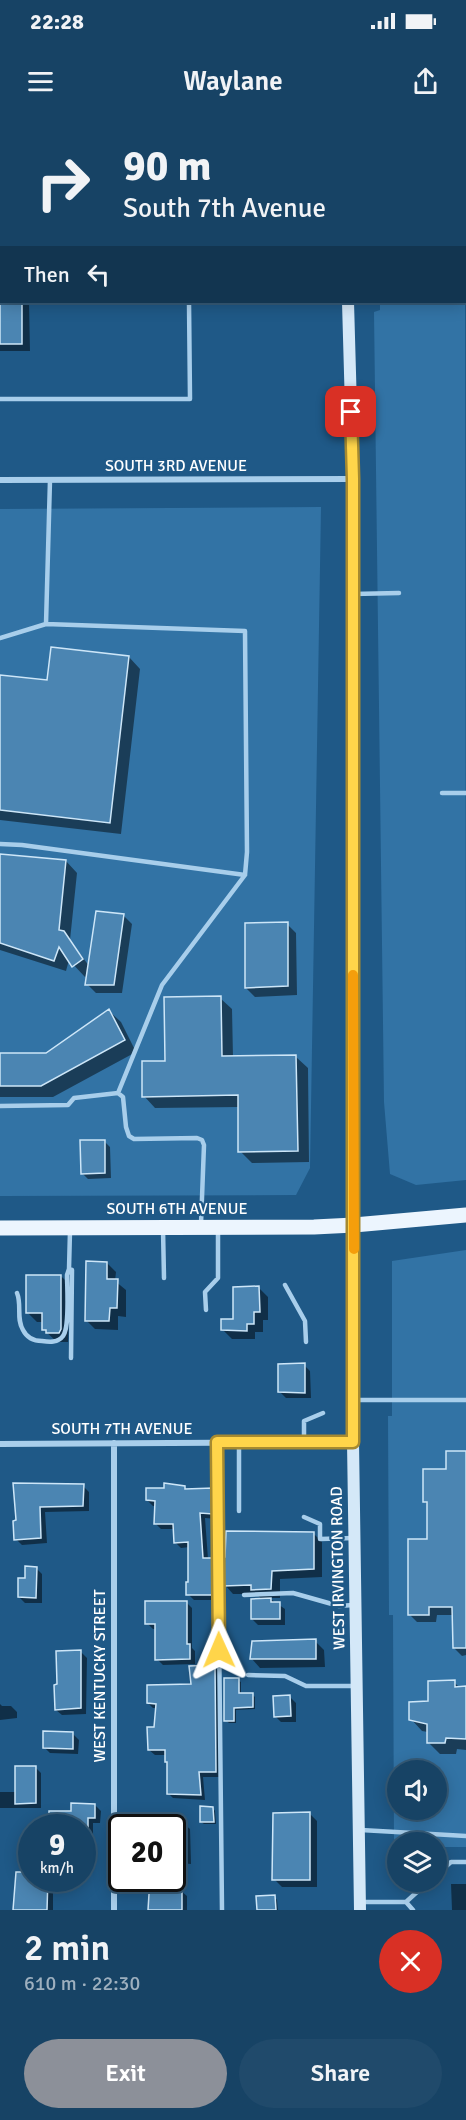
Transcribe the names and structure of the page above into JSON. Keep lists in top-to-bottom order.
{
  "streets": {
    "main road": ["SOUTH 6TH AVENUE", "WEST IRVINGTON ROAD"],
    "street": ["SOUTH 3RD AVENUE", "SOUTH 7TH AVENUE", "WEST KENTUCKY STREET"]
  },
  "crossings": [
    ["SOUTH 3RD AVENUE", "WEST IRVINGTON ROAD"],
    ["SOUTH 6TH AVENUE", "WEST IRVINGTON ROAD"],
    ["SOUTH 7TH AVENUE", "WEST IRVINGTON ROAD"],
    ["SOUTH 7TH AVENUE", "WEST KENTUCKY STREET"]
  ],
  "page": {
    "status": "22:28",
    "header": "Waylane",
    "turn": ["90 m", "South 7th Avenue"],
    "then": "Then",
    "speed": "9 km/h",
    "limit": "20",
    "heading": ["2 min", "610 m · 22:30"],
    "buttons": ["Exit", "Share"]
  }
}
